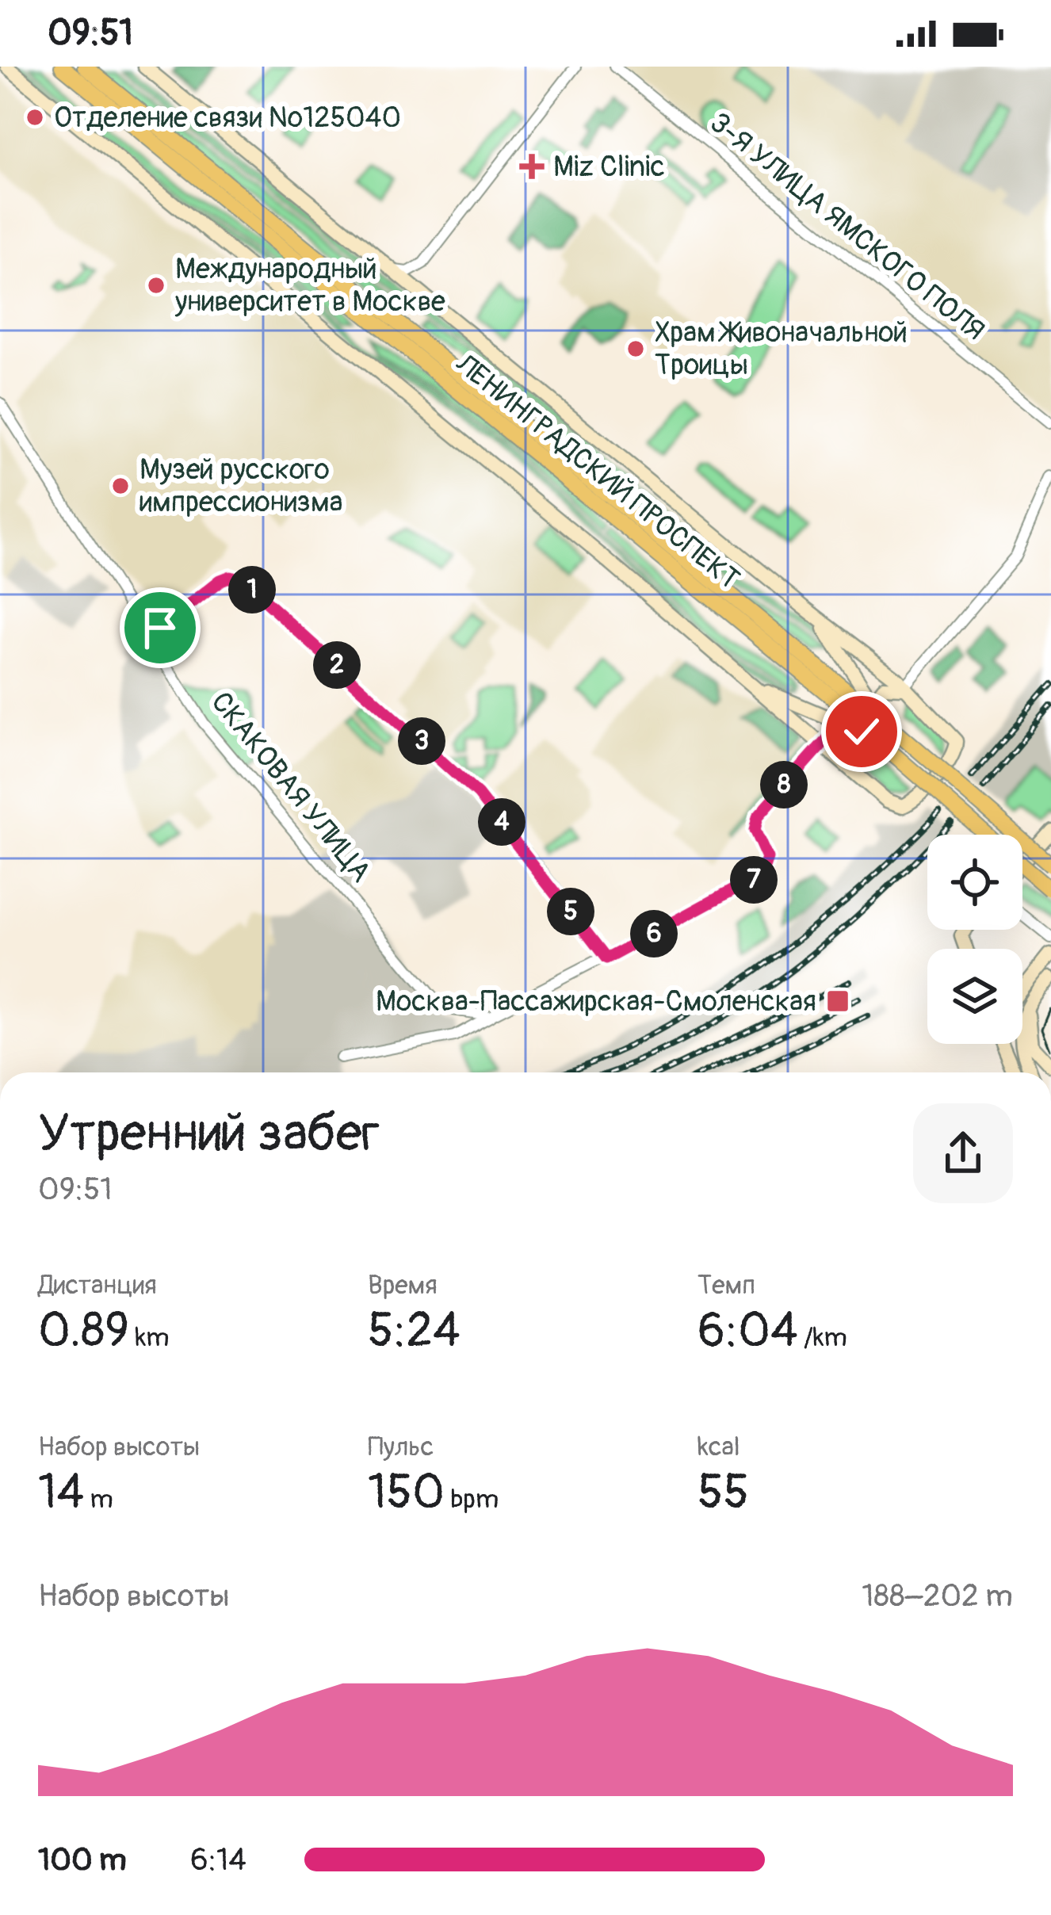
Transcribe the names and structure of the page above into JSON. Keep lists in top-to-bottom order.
{
  "streets": {
    "main road": ["ЛЕНИНГРАДСКИЙ ПРОСПЕКТ"],
    "street": ["3-Я УЛИЦА ЯМСКОГО ПОЛЯ", "СКАКОВАЯ УЛИЦА"]
  },
  "places": {
    "other": [
      "Отделение связи №125040",
      "Международный университет в Москве",
      "Храм Живоначальной Троицы",
      "Музей русского импрессионизма"
    ],
    "health": ["Miz Clinic"],
    "transit": ["Москва-Пассажирская-Смоленская"]
  },
  "page": {
    "status": "09:51",
    "pins": [
      "1",
      "2",
      "3",
      "8",
      "4",
      "7",
      "5",
      "6"
    ],
    "heading": ["Утренний забег", "09:51"],
    "stats": [
      ["Дистанция", "0.89 km"],
      ["Время", "5:24"],
      ["Темп", "6:04 /km"],
      ["Набор высоты", "14 m"],
      ["Пульс", "150 bpm"],
      ["kcal", "55"]
    ],
    "chart": ["Набор высоты", "188–202 m"],
    "list": [
      {
        "name": "100 m",
        "note": "6:14"
      }
    ]
  }
}
